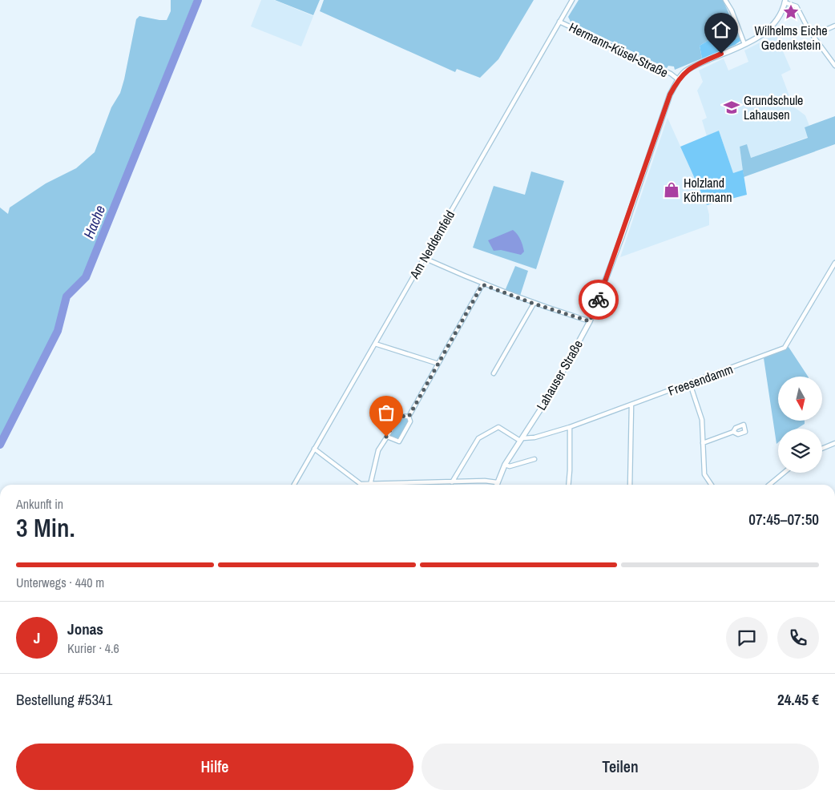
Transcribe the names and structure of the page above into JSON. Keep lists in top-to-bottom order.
{
  "streets": {
    "street": [
      "Hermann-Küsel-Straße",
      "Am Neddernfeld",
      "Lahauser Straße",
      "Freesendamm"
    ]
  },
  "crossings": [
    ["Hermann-Küsel-Straße", "Am Neddernfeld"],
    ["Hermann-Küsel-Straße", "Lahauser Straße"],
    ["Lahauser Straße", "Freesendamm"]
  ],
  "water": ["Hache"],
  "places": {
    "place": ["Wilhelms Eiche Gedenkstein"],
    "school or university": ["Grundschule Lahausen"],
    "shop": ["Holzland Köhrmann"]
  },
  "north": "bottom",
  "page": {
    "heading": ["3 Min.", "Ankunft in", "07:45–07:50"],
    "panel": [
      "Jonas",
      "Kurier · 4.6",
      "Bestellung #5341",
      "24.45 €"
    ],
    "bar": "Unterwegs · 440 m",
    "round": "J",
    "buttons": ["Hilfe", "Teilen"]
  }
}
